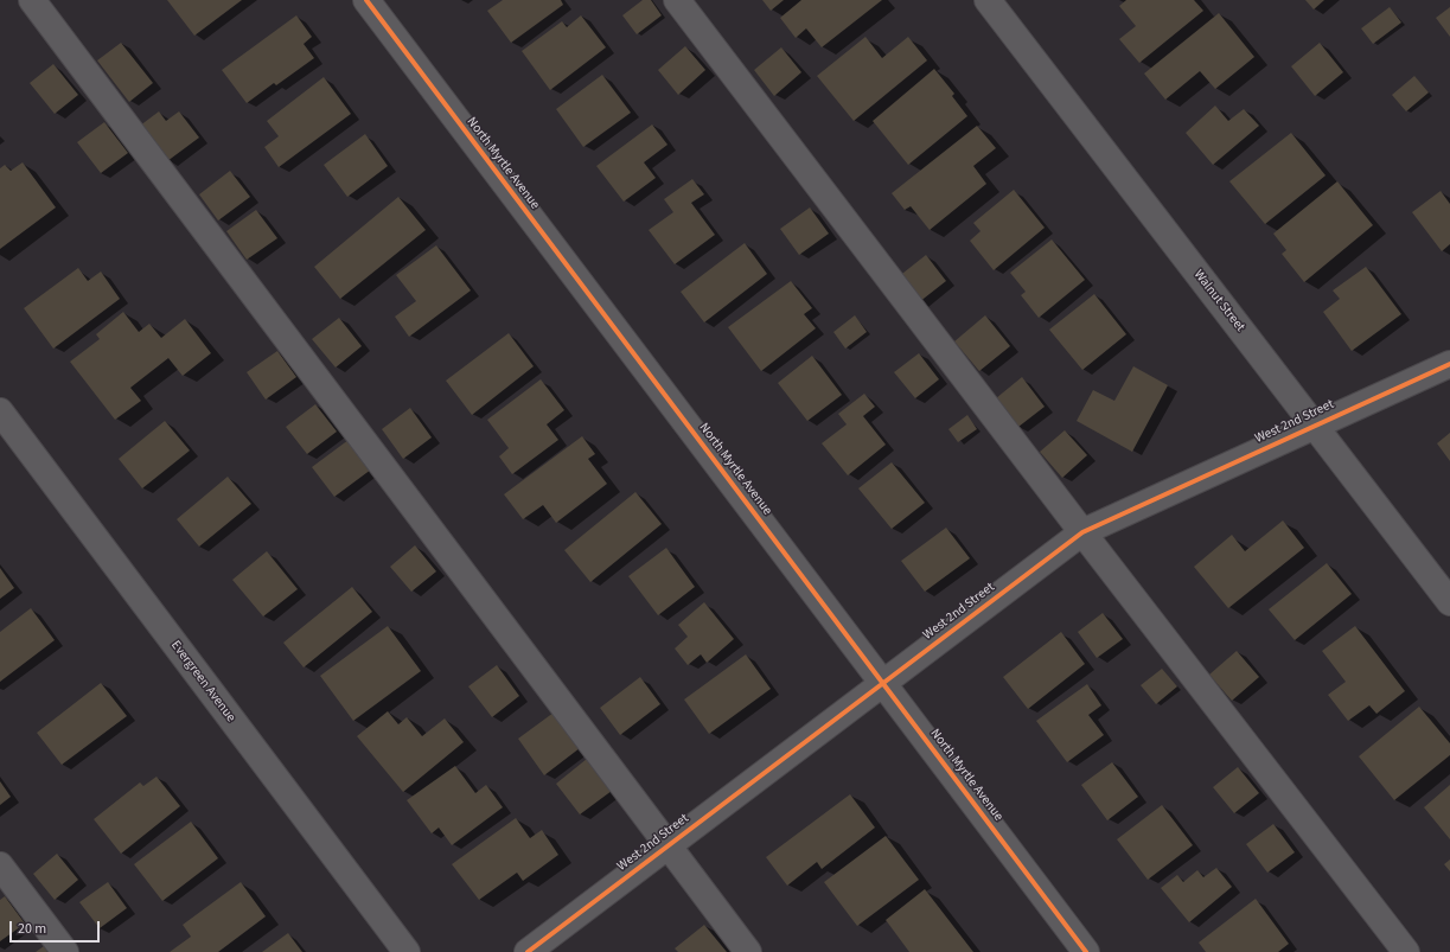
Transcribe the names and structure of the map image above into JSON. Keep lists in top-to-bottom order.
{
  "streets": {
    "street": [
      "North Myrtle Avenue",
      "Walnut Street",
      "West 2nd Street",
      "Evergreen Avenue"
    ]
  },
  "crossings": [
    ["North Myrtle Avenue", "West 2nd Street"],
    ["Walnut Street", "West 2nd Street"]
  ],
  "scale_bar": "20 m"
}
